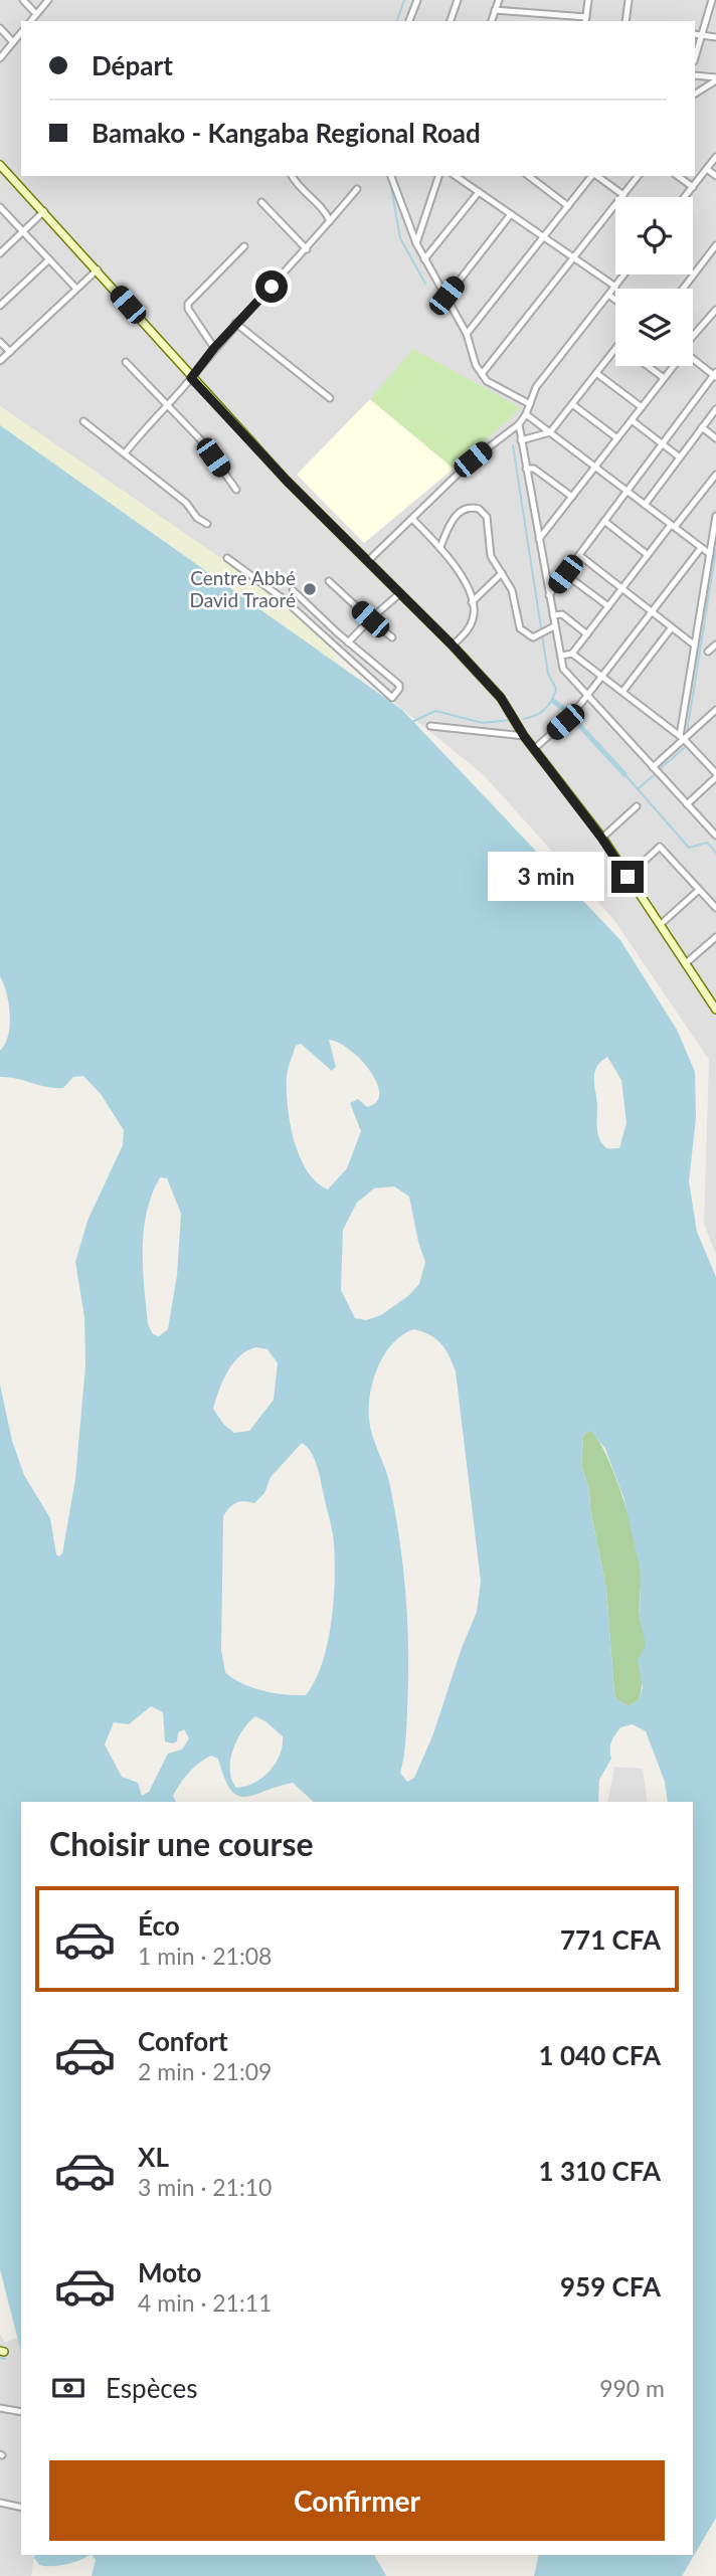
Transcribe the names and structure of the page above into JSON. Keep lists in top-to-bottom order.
{
  "places": ["Centre Abbé David Traoré"],
  "page": {
    "banner": ["Départ", "Bamako - Kangaba Regional Road"],
    "bubble": "3 min",
    "heading": "Choisir une course",
    "list": [
      {
        "name": "Éco",
        "note": "1 min · 21:08",
        "value": "771 CFA"
      },
      {
        "name": "Confort",
        "note": "2 min · 21:09",
        "value": "1 040 CFA"
      },
      {
        "name": "XL",
        "note": "3 min · 21:10",
        "value": "1 310 CFA"
      },
      {
        "name": "Moto",
        "note": "4 min · 21:11",
        "value": "959 CFA"
      }
    ],
    "pay": ["Espèces", "990 m"],
    "buttons": "Confirmer"
  }
}
